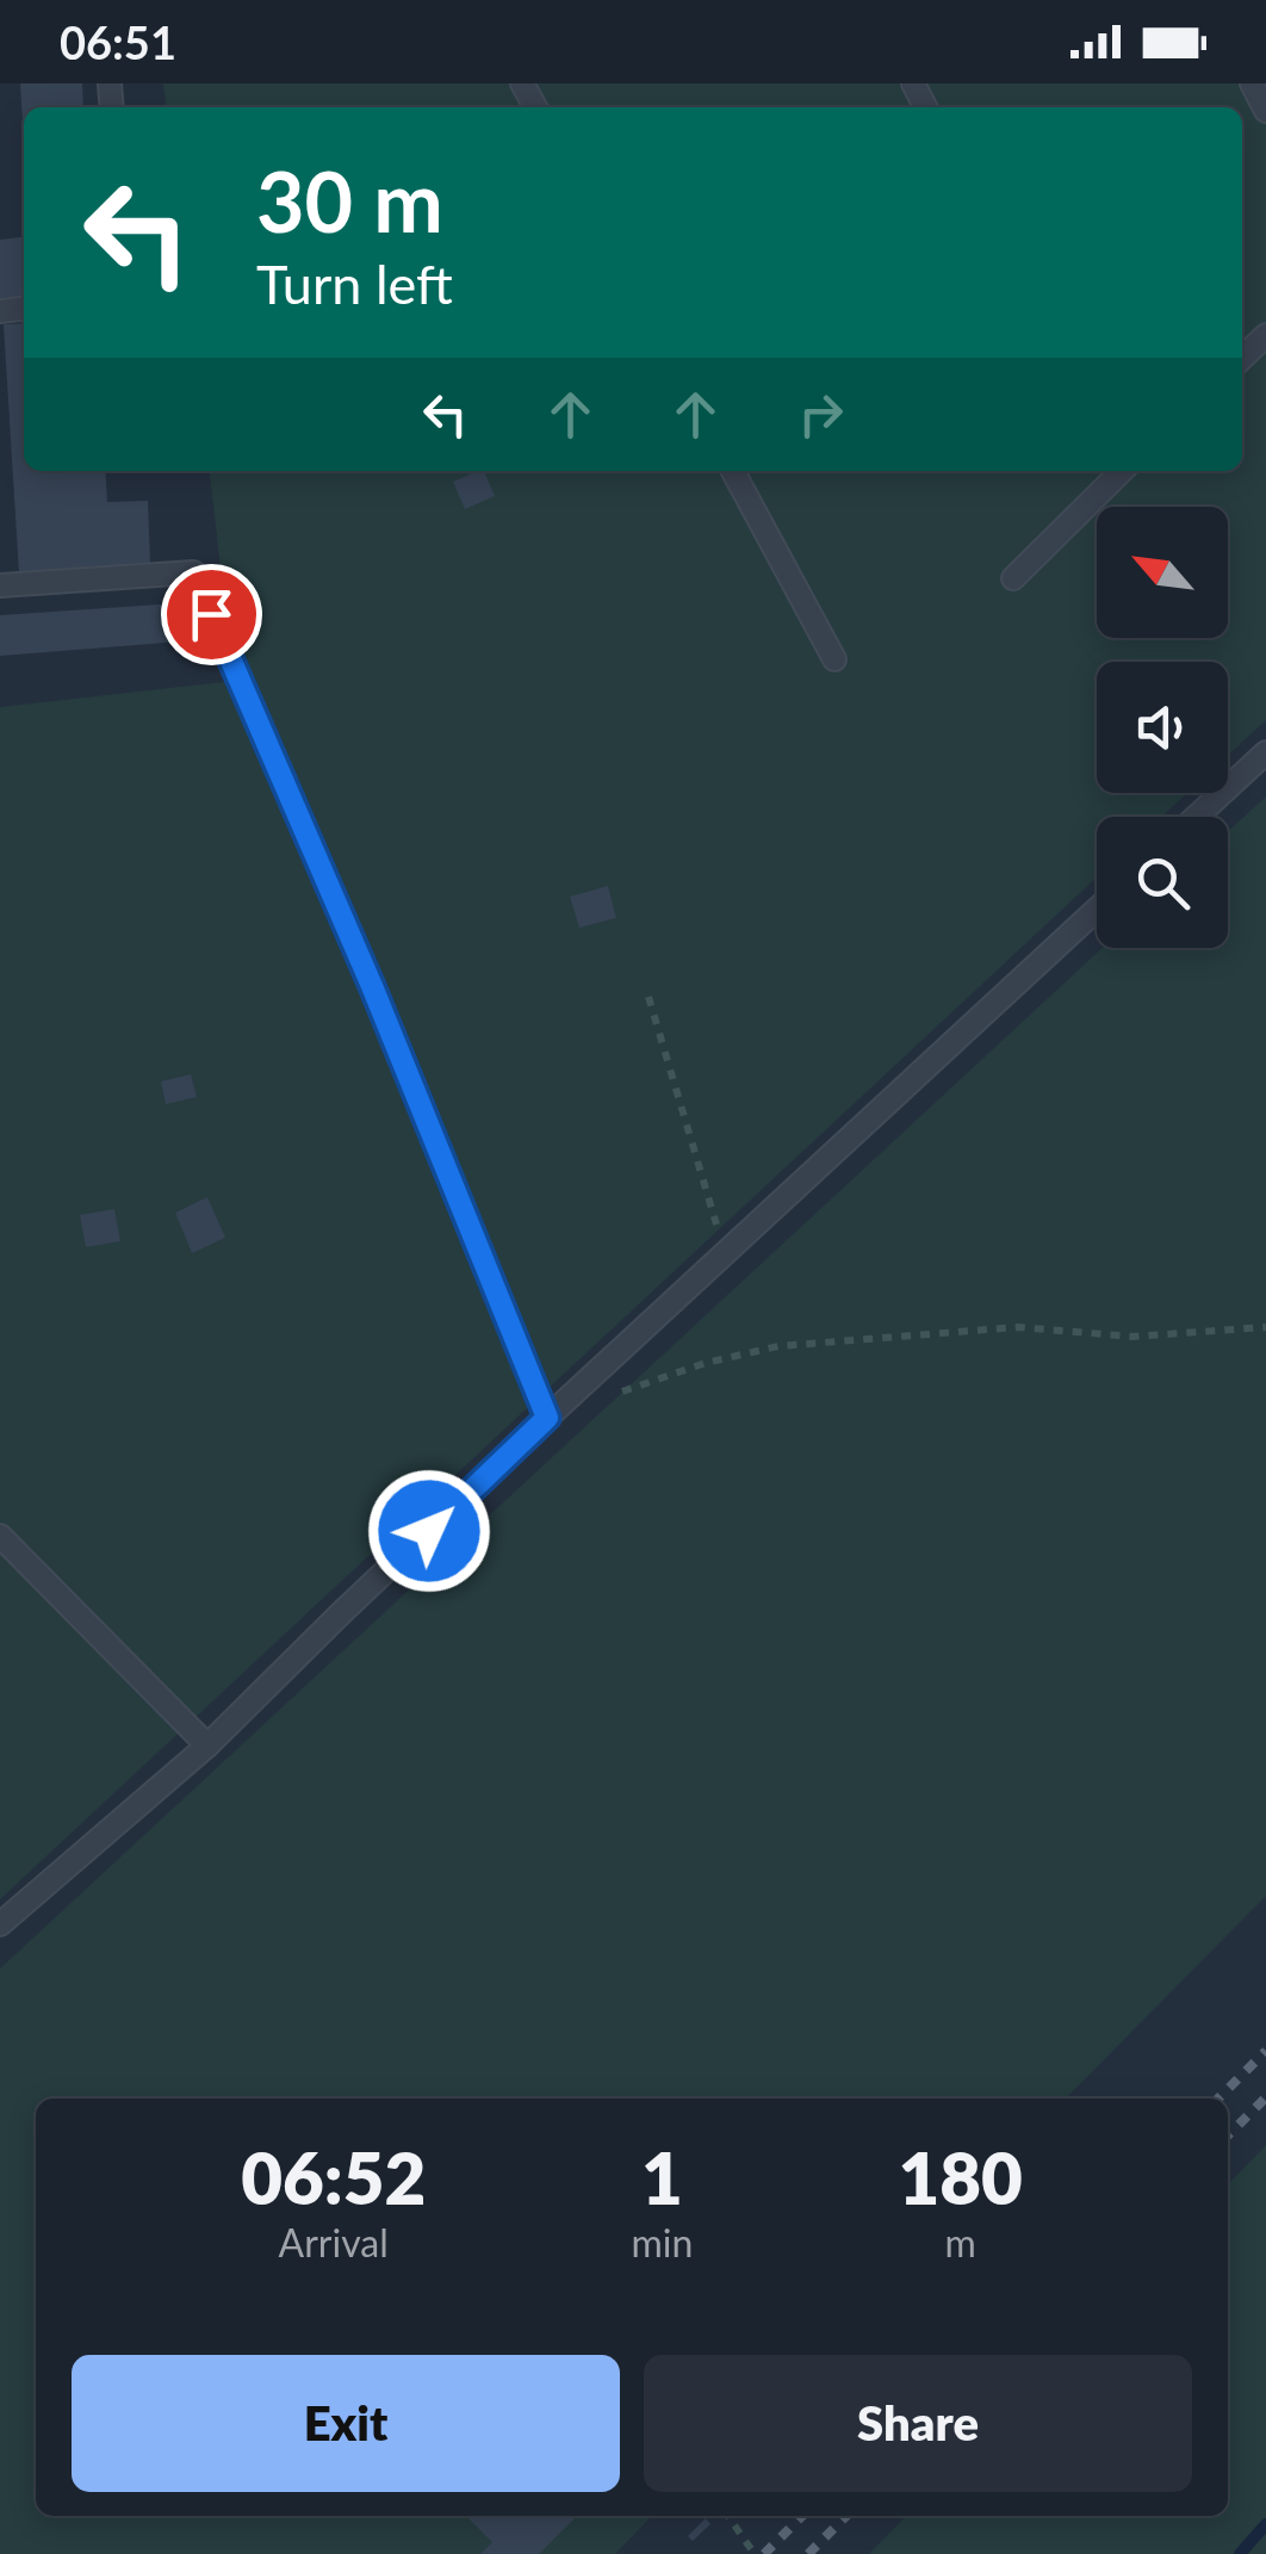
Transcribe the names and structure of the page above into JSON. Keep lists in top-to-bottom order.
{
  "north": "top left",
  "page": {
    "status": "06:51",
    "turn": ["30 m", "Turn left"],
    "eta": [
      "06:52",
      "Arrival",
      "1",
      "min",
      "180",
      "m"
    ],
    "buttons": ["Exit", "Share"]
  }
}
